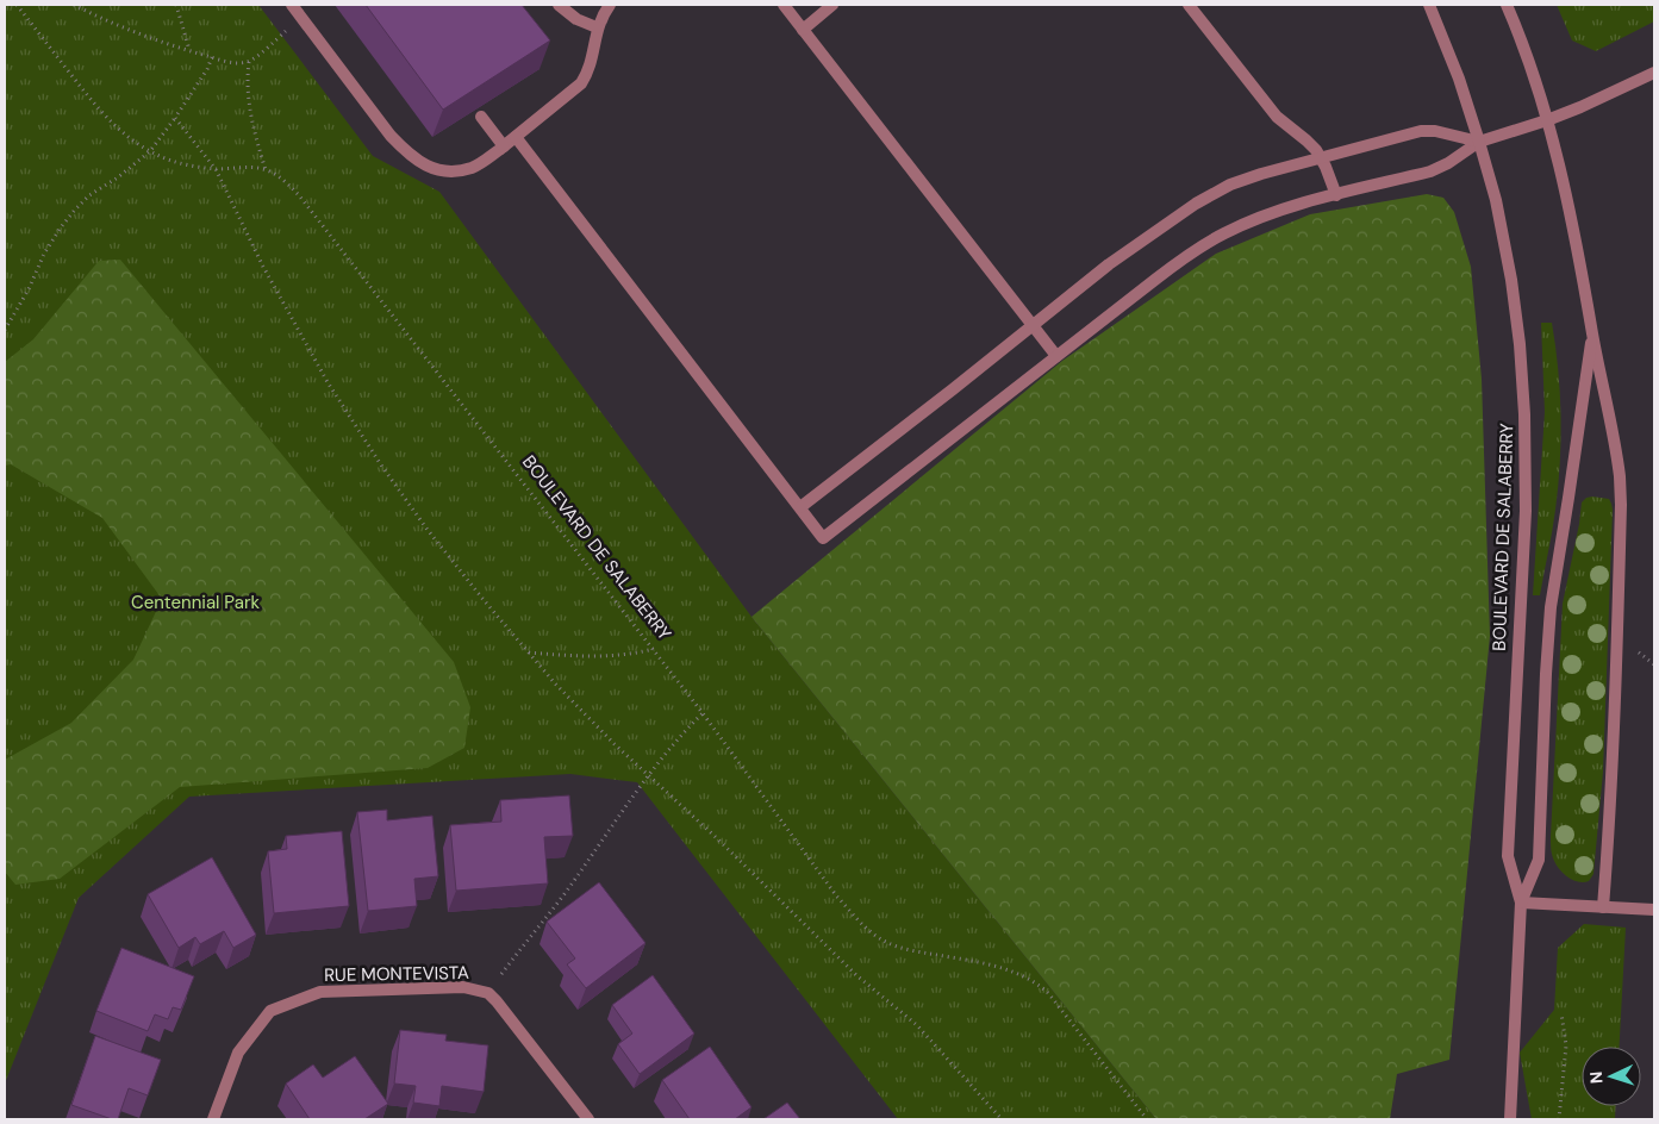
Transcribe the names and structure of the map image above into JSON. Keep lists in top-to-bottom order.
{
  "streets": {
    "street": ["BOULEVARD DE SALABERRY", "RUE MONTEVISTA"]
  },
  "parks": ["Centennial Park"],
  "north": "left"
}
